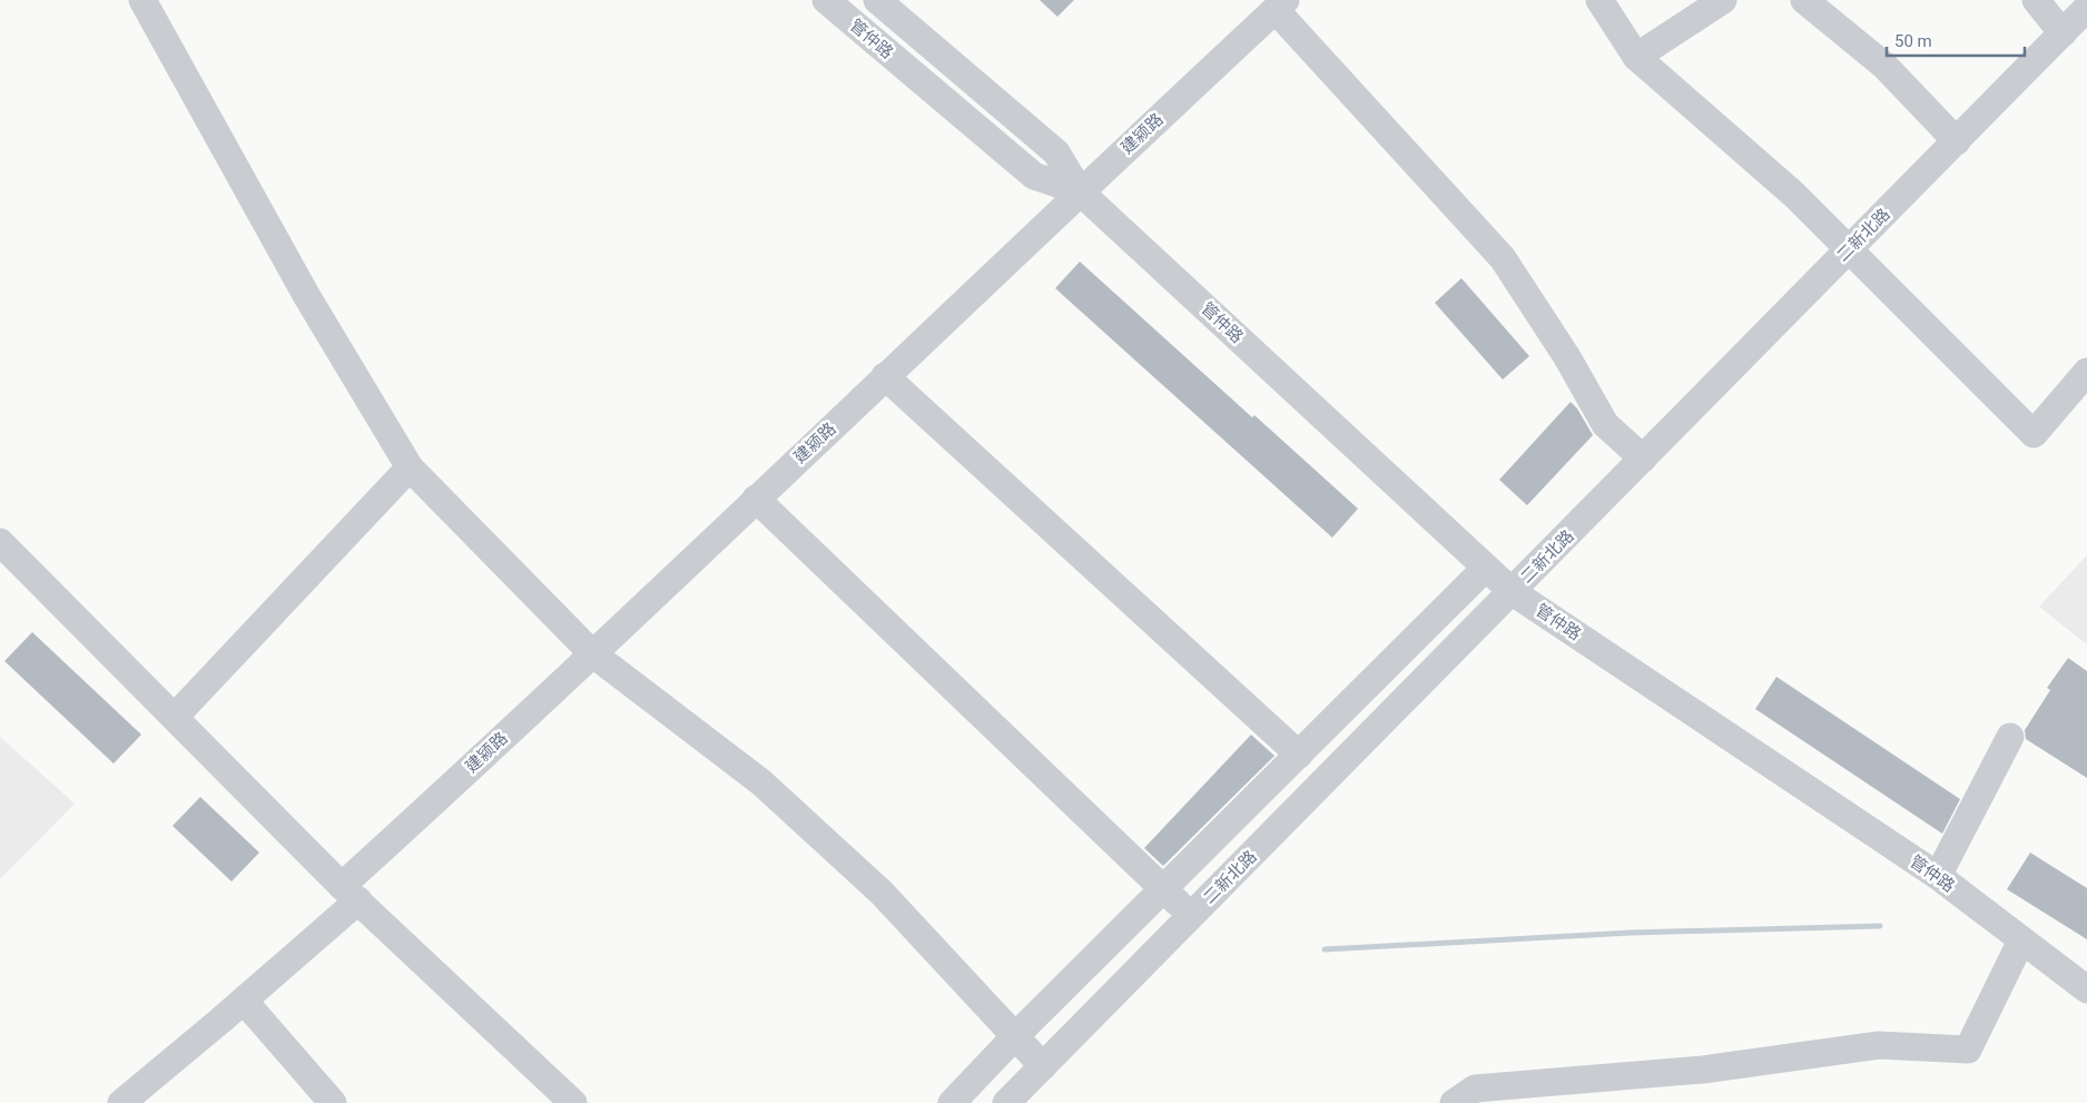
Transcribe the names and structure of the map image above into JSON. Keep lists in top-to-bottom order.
{
  "streets": {
    "street": ["管仲路", "建颍路", "二新北路"]
  },
  "crossings": [
    ["管仲路", "建颍路"],
    ["管仲路", "二新北路"]
  ],
  "scale_bar": "50 m"
}
